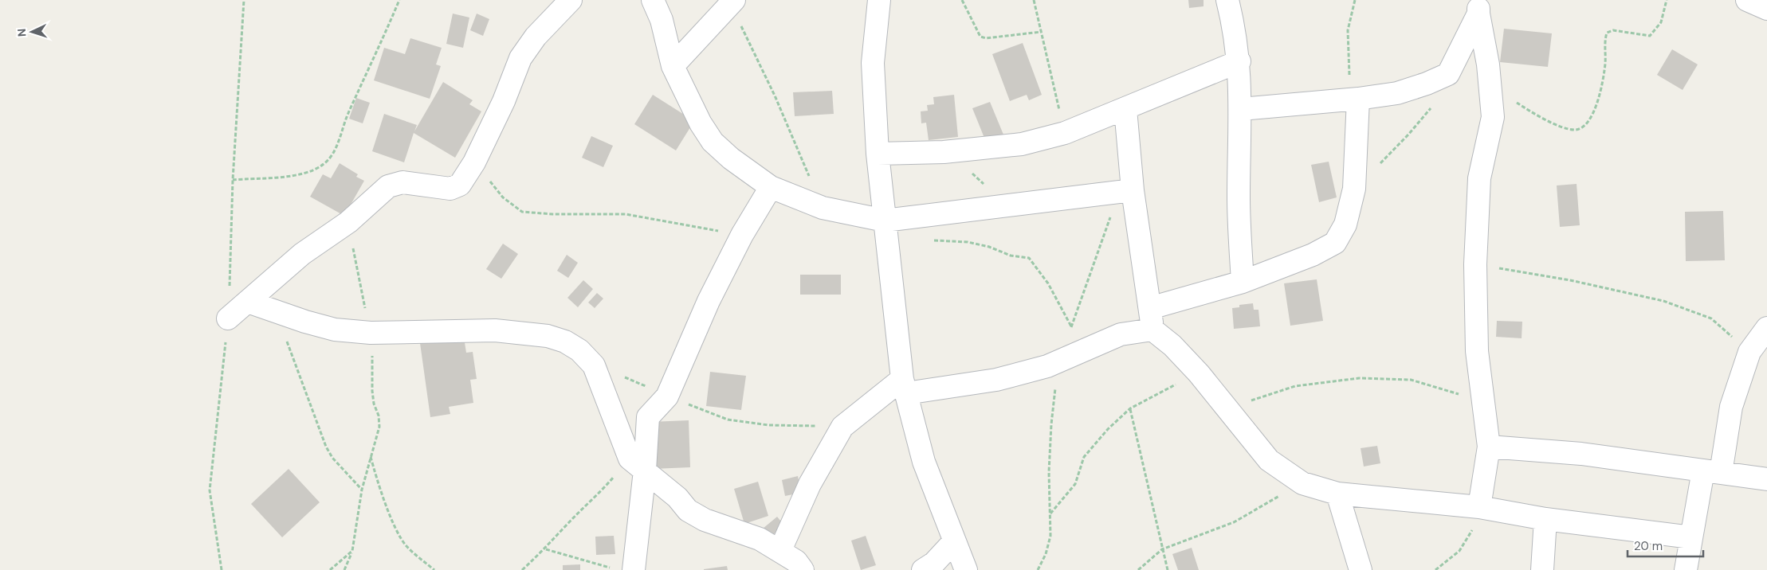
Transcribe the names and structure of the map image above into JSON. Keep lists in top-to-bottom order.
{
  "scale_bar": "20 m",
  "north": "left"
}
